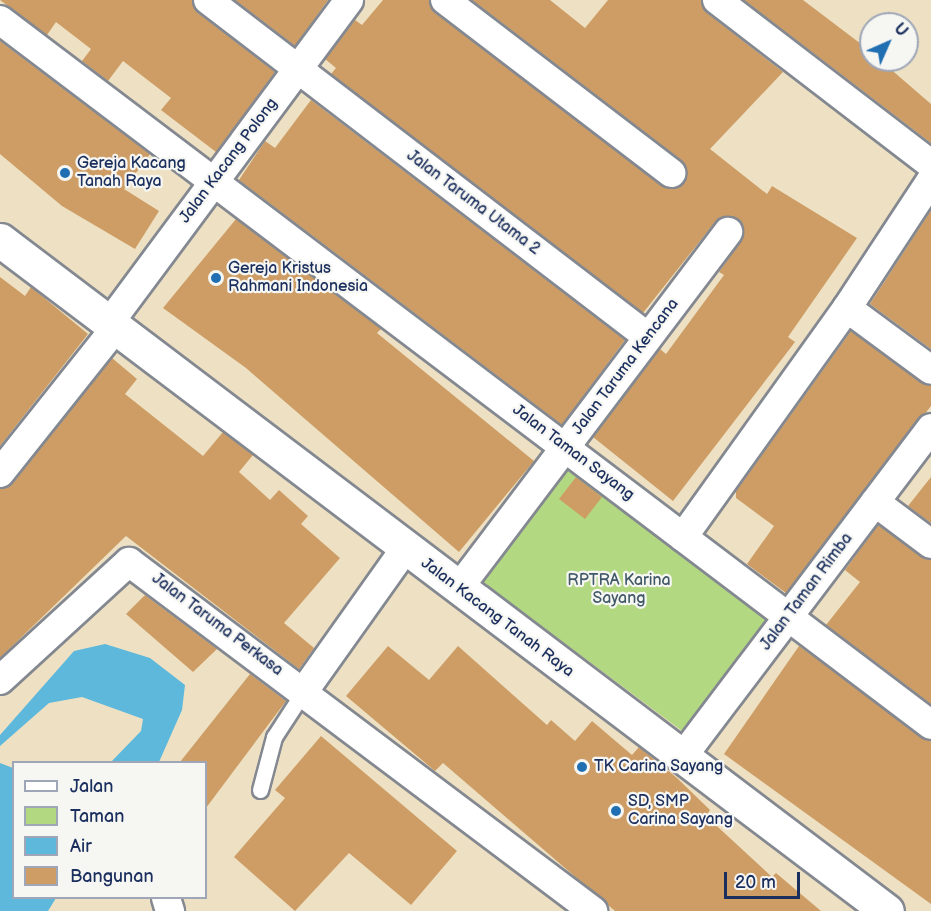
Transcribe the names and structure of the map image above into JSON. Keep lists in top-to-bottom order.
{
  "streets": {
    "street": [
      "Jalan Kacang Polong",
      "Jalan Taruma Utama 2",
      "Jalan Taruma Kencana",
      "Jalan Taman Sayang",
      "Jalan Taman Rimba",
      "Jalan Kacang Tanah Raya",
      "Jalan Taruma Perkasa"
    ]
  },
  "crossings": [
    ["Jalan Kacang Polong", "Jalan Taruma Utama 2"],
    ["Jalan Kacang Polong", "Jalan Taman Sayang"],
    ["Jalan Kacang Polong", "Jalan Kacang Tanah Raya"],
    ["Jalan Taruma Utama 2", "Jalan Taruma Kencana"],
    ["Jalan Taruma Kencana", "Jalan Taman Sayang"],
    ["Jalan Taruma Kencana", "Jalan Kacang Tanah Raya"],
    ["Jalan Taman Sayang", "Jalan Taman Rimba"],
    ["Jalan Taman Rimba", "Jalan Kacang Tanah Raya"]
  ],
  "parks": ["RPTRA Karina Sayang"],
  "places": [
    "Gereja Kacang Tanah Raya",
    "Gereja Kristus Rahmani Indonesia",
    "TK Carina Sayang",
    "SD, SMP Carina Sayang"
  ],
  "legend": [
    "Jalan",
    "Taman",
    "Air",
    "Bangunan"
  ],
  "scale_bar": "20 m",
  "north": "top right"
}
